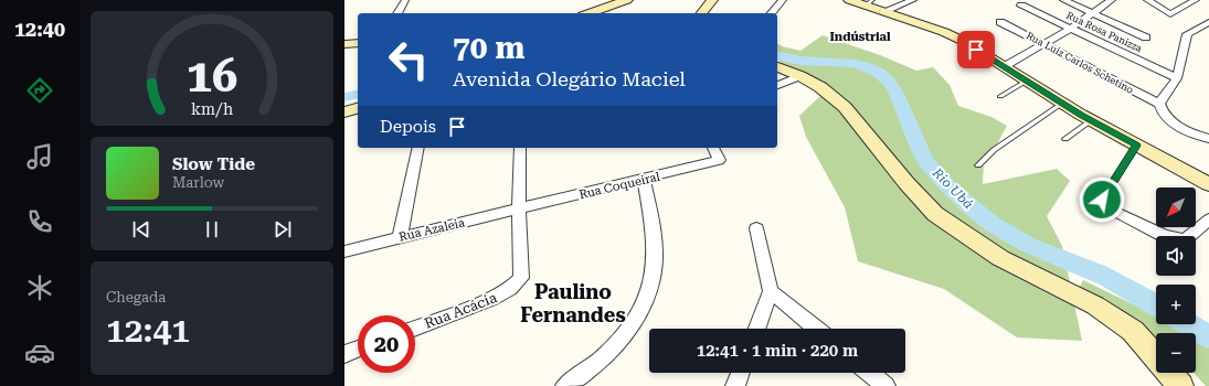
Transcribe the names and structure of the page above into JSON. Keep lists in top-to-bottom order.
{
  "streets": {
    "street": [
      "Rua Rosa Panizza",
      "Rua Luiz Carlos Schetino",
      "Rua Coqueiral",
      "Rua Azaleia",
      "Rua Acácia"
    ]
  },
  "crossings": [
    ["Rua Coqueiral", "Rua Azaleia"],
    ["Rua Coqueiral", "Rua Acácia"],
    ["Rua Azaleia", "Rua Acácia"]
  ],
  "districts": ["Indústrial", "Paulino Fernandes"],
  "water": ["Rio Ubá"],
  "north": "bottom left",
  "page": {
    "tabs": "12:40",
    "turn": ["70 m", "Avenida Olegário Maciel"],
    "then": "Depois",
    "song": ["Slow Tide", "Marlow"],
    "map_buttons": ["+", "−"],
    "tile": ["Chegada", "12:41"],
    "limit": "20",
    "trip": "12:41 · 1 min · 220 m",
    "gauge": ["16", "km/h"]
  }
}
